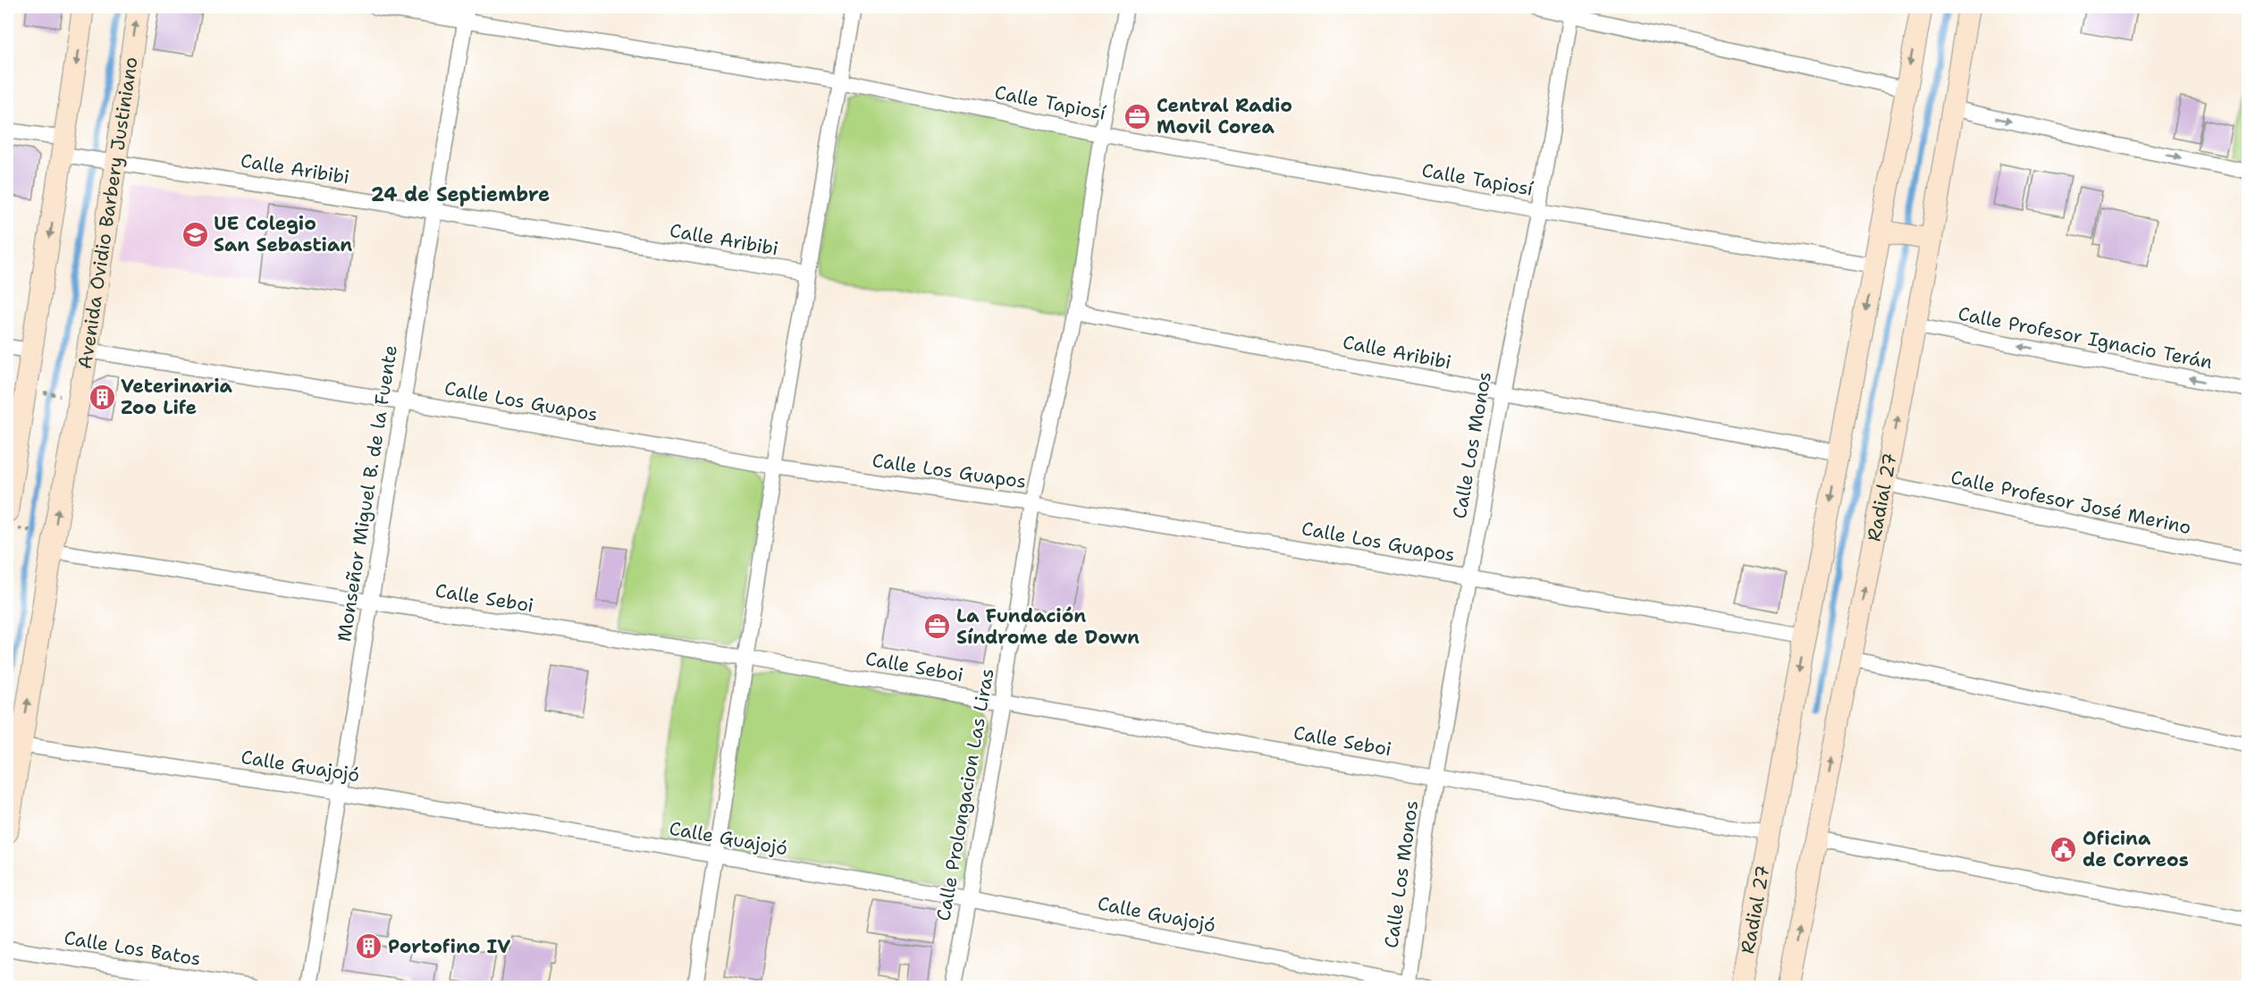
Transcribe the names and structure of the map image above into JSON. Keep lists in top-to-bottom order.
{
  "streets": {
    "street": [
      "Calle Tapiosí",
      "Calle Aribibi",
      "Avenida Ovidio Barbery Justiniano",
      "Calle Profesor Ignacio Terán",
      "Calle Los Guapos",
      "Calle Los Monos",
      "Monseñor Miguel B. de la Fuente",
      "Radial 27",
      "Calle Profesor José Merino",
      "Calle Seboi",
      "Calle Guajojó",
      "Calle Prolongacion Las Liras",
      "Calle Los Batos"
    ]
  },
  "crossings": [
    ["Calle Tapiosí", "Calle Los Monos"],
    ["Calle Tapiosí", "Monseñor Miguel B. de la Fuente"],
    ["Calle Tapiosí", "Radial 27"],
    ["Calle Tapiosí", "Calle Prolongacion Las Liras"],
    ["Calle Aribibi", "Avenida Ovidio Barbery Justiniano"],
    ["Calle Aribibi", "Calle Los Monos"],
    ["Calle Aribibi", "Monseñor Miguel B. de la Fuente"],
    ["Calle Aribibi", "Radial 27"],
    ["Calle Aribibi", "Calle Prolongacion Las Liras"],
    ["Avenida Ovidio Barbery Justiniano", "Calle Los Guapos"],
    ["Avenida Ovidio Barbery Justiniano", "Calle Seboi"],
    ["Avenida Ovidio Barbery Justiniano", "Calle Guajojó"],
    ["Calle Profesor Ignacio Terán", "Radial 27"],
    ["Calle Los Guapos", "Calle Los Monos"],
    ["Calle Los Guapos", "Monseñor Miguel B. de la Fuente"],
    ["Calle Los Guapos", "Radial 27"],
    ["Calle Los Guapos", "Calle Prolongacion Las Liras"],
    ["Calle Los Monos", "Calle Seboi"],
    ["Calle Los Monos", "Calle Guajojó"],
    ["Monseñor Miguel B. de la Fuente", "Calle Seboi"],
    ["Monseñor Miguel B. de la Fuente", "Calle Guajojó"],
    ["Radial 27", "Calle Profesor José Merino"],
    ["Radial 27", "Calle Seboi"],
    ["Calle Seboi", "Calle Prolongacion Las Liras"],
    ["Calle Guajojó", "Calle Prolongacion Las Liras"]
  ],
  "one_way": ["Calle Profesor Ignacio Terán"],
  "districts": ["24 de Septiembre"],
  "places": {
    "office": ["Central Radio Movil Corea", "La Fundación Síndrome de Down"],
    "school or university": ["UE Colegio San Sebastian"],
    "building": ["Veterinaria Zoo Life", "Portofino IV"],
    "public building": ["Oficina de Correos"]
  }
}
